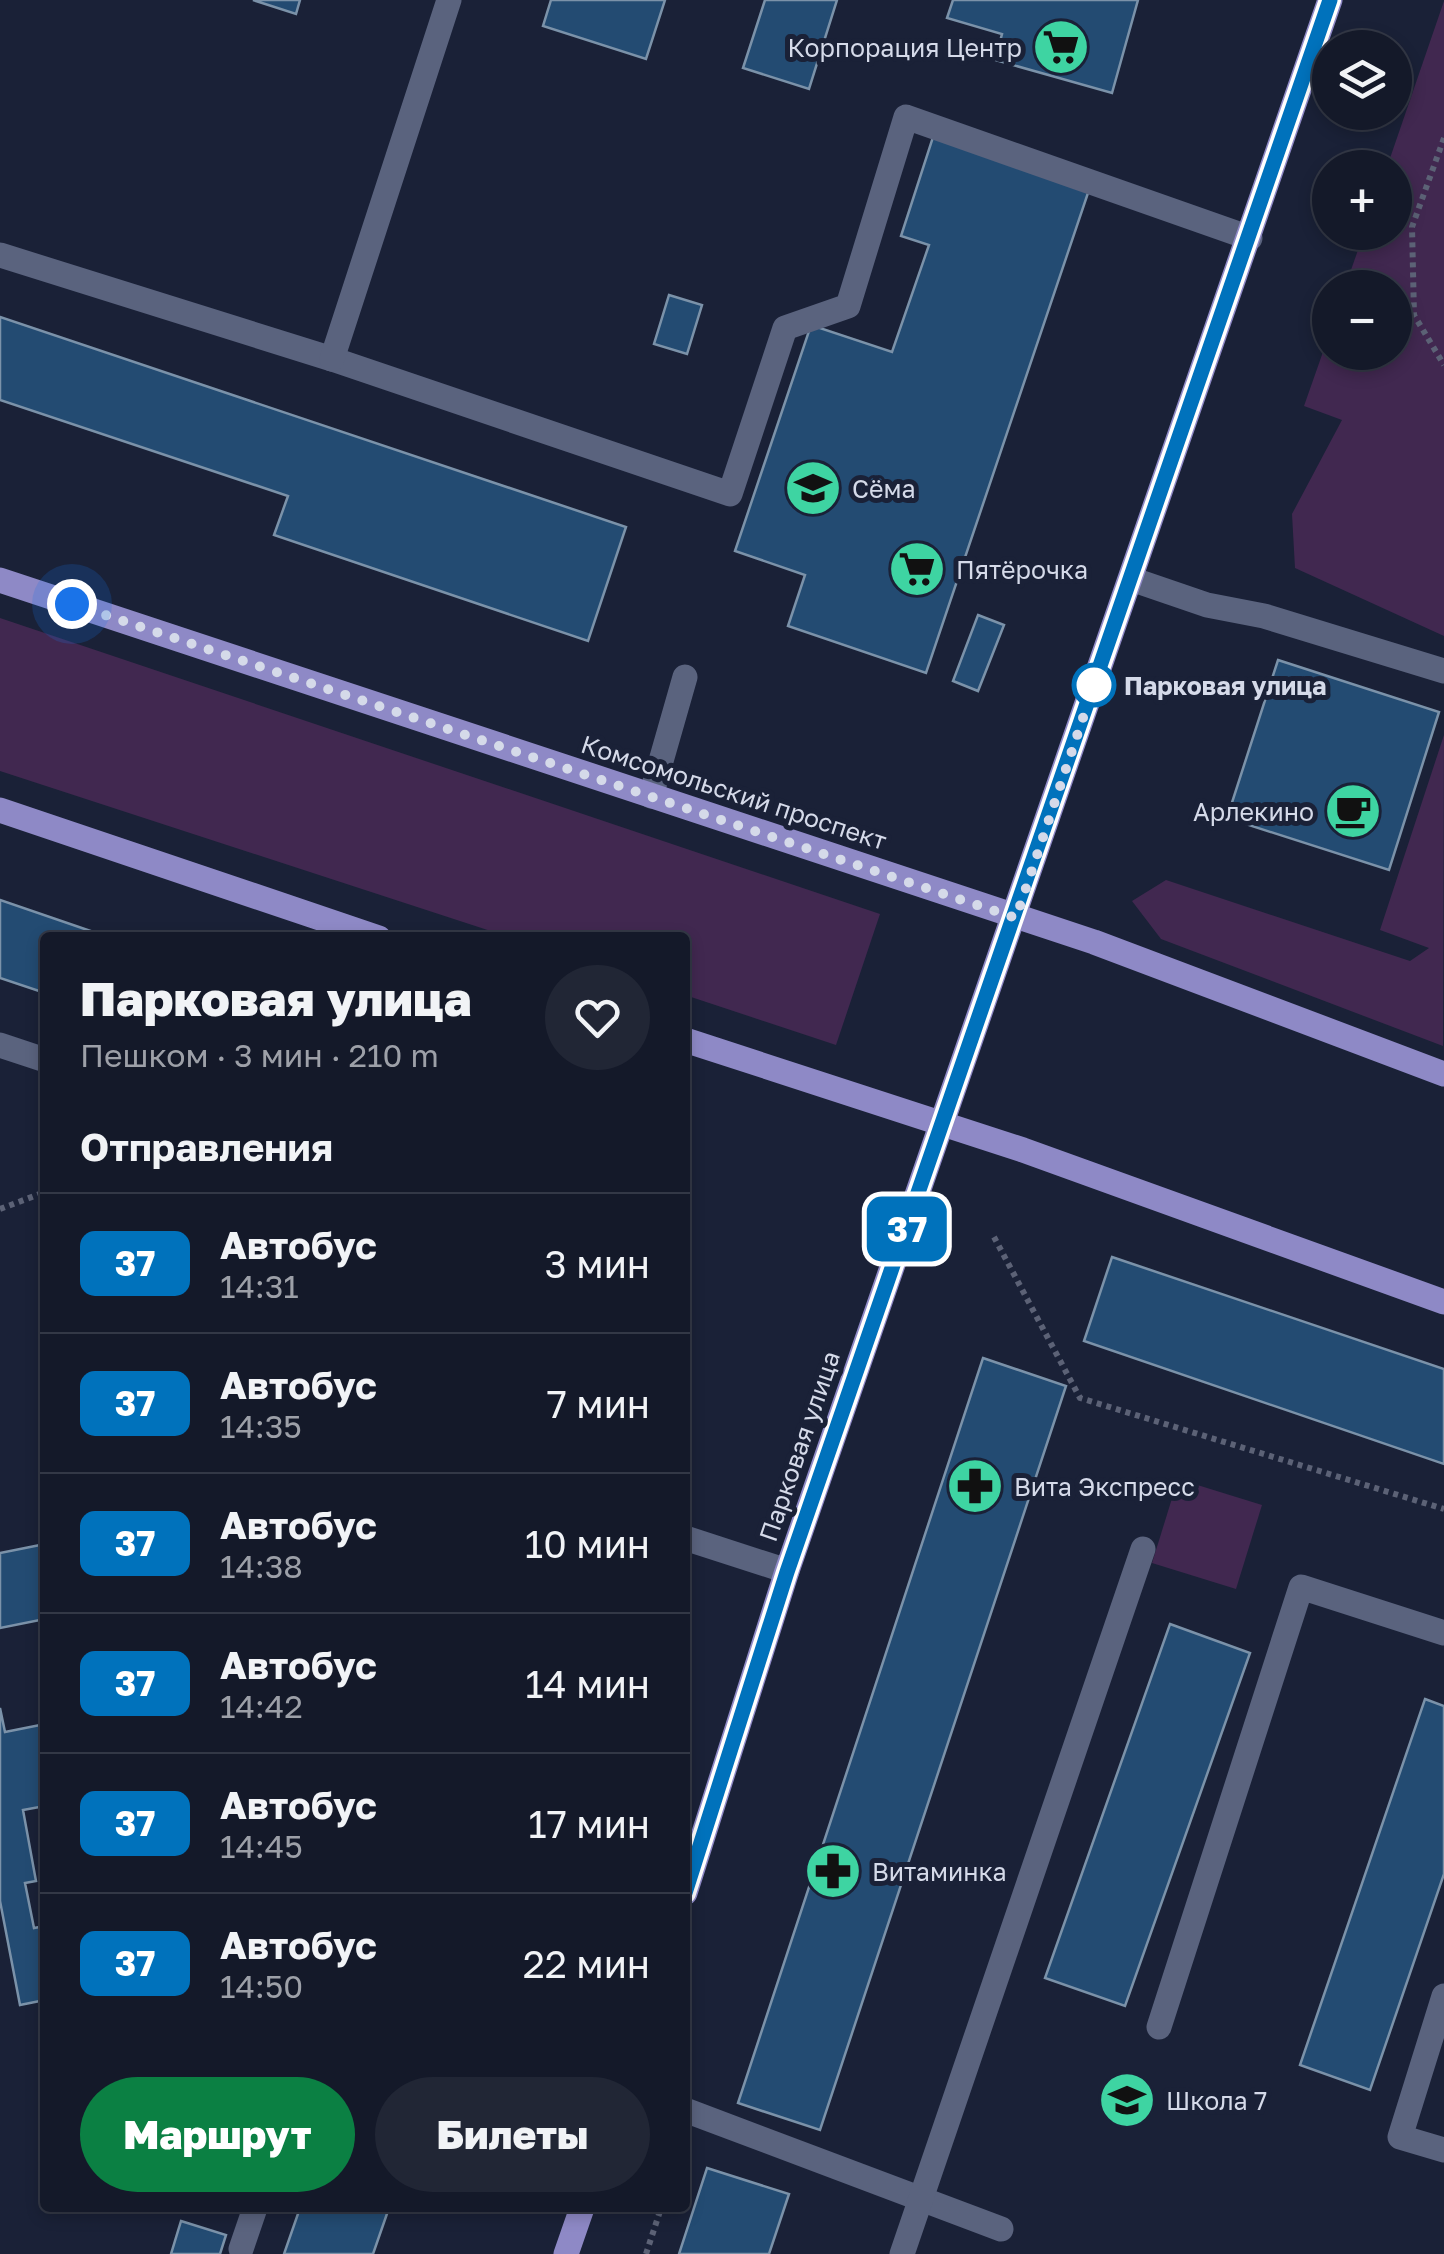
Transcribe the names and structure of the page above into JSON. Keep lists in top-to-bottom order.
{
  "streets": {
    "main road": ["Комсомольский проспект", "Парковая улица"]
  },
  "crossings": [
    ["Комсомольский проспект", "Парковая улица"]
  ],
  "places": {
    "supermarket": ["Корпорация Центр", "Пятёрочка"],
    "school or university": ["Сёма", "Школа 7"],
    "other": ["Парковая улица"],
    "cafe": ["Арлекино"],
    "pharmacy": ["Вита Экспресс", "Витаминка"]
  },
  "lines": ["bus line 37"],
  "page": {
    "on_map": "37",
    "map_buttons": ["+", "−"],
    "heading": [
      ["Парковая улица", "Пешком · 3 мин · 210 m"],
      "Отправления"
    ],
    "list": [
      {
        "mark": "37",
        "name": "Автобус",
        "note": "14:31",
        "value": "3 мин"
      },
      {
        "mark": "37",
        "name": "Автобус",
        "note": "14:35",
        "value": "7 мин"
      },
      {
        "mark": "37",
        "name": "Автобус",
        "note": "14:38",
        "value": "10 мин"
      },
      {
        "mark": "37",
        "name": "Автобус",
        "note": "14:42",
        "value": "14 мин"
      },
      {
        "mark": "37",
        "name": "Автобус",
        "note": "14:45",
        "value": "17 мин"
      },
      {
        "mark": "37",
        "name": "Автобус",
        "note": "14:50",
        "value": "22 мин"
      }
    ],
    "buttons": ["Маршрут", "Билеты"]
  }
}
